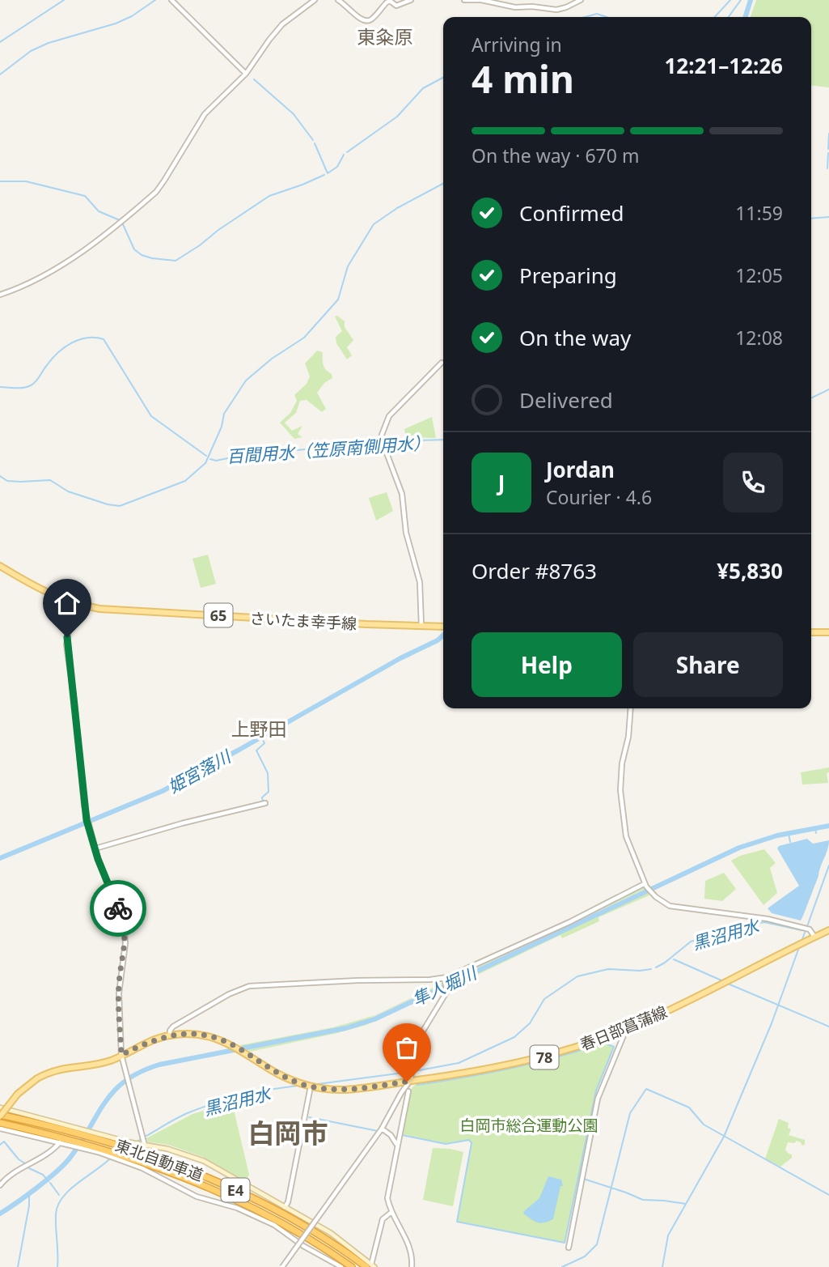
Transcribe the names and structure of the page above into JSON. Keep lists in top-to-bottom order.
{
  "streets": {
    "highway": ["東北自動車道", "E4"],
    "main road": [
      "65",
      "さいたま幸手線",
      "春日部菖蒲線",
      "78"
    ]
  },
  "crossings": [
    ["春日部菖蒲線", "東北自動車道"]
  ],
  "districts": ["東粂原", "上野田", "白岡市"],
  "water": [
    "百間用水（笠原南側用水）",
    "姫宮落川",
    "黒沼用水",
    "隼人堀川"
  ],
  "parks": ["白岡市総合運動公園"],
  "page": {
    "heading": ["4 min", "Arriving in", "12:21–12:26"],
    "panel": [
      "Jordan",
      "Courier · 4.6",
      "Order #8763",
      "¥5,830"
    ],
    "bar": "On the way · 670 m",
    "list": [
      ["Confirmed", "11:59"],
      ["Preparing", "12:05"],
      ["On the way", "12:08"],
      "Delivered"
    ],
    "round": "J",
    "buttons": ["Help", "Share"]
  }
}
